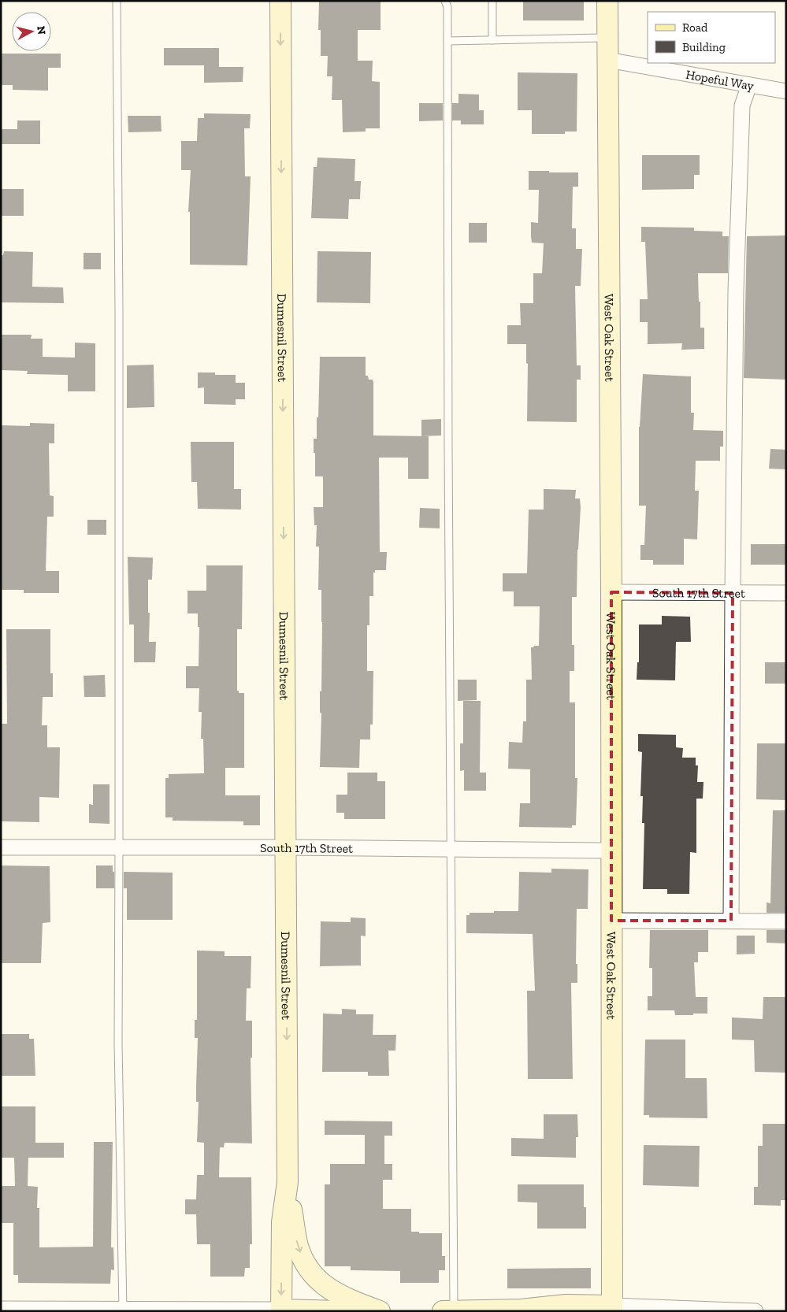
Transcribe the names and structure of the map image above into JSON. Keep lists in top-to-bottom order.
{
  "streets": {
    "main road": ["Dumesnil Street", "West Oak Street"],
    "street": ["Hopeful Way", "South 17th Street"]
  },
  "crossings": [
    ["Hopeful Way", "West Oak Street"],
    ["Dumesnil Street", "South 17th Street"],
    ["West Oak Street", "South 17th Street"]
  ],
  "one_way": ["Dumesnil Street"],
  "legend": ["Road", "Building"],
  "north": "right"
}
